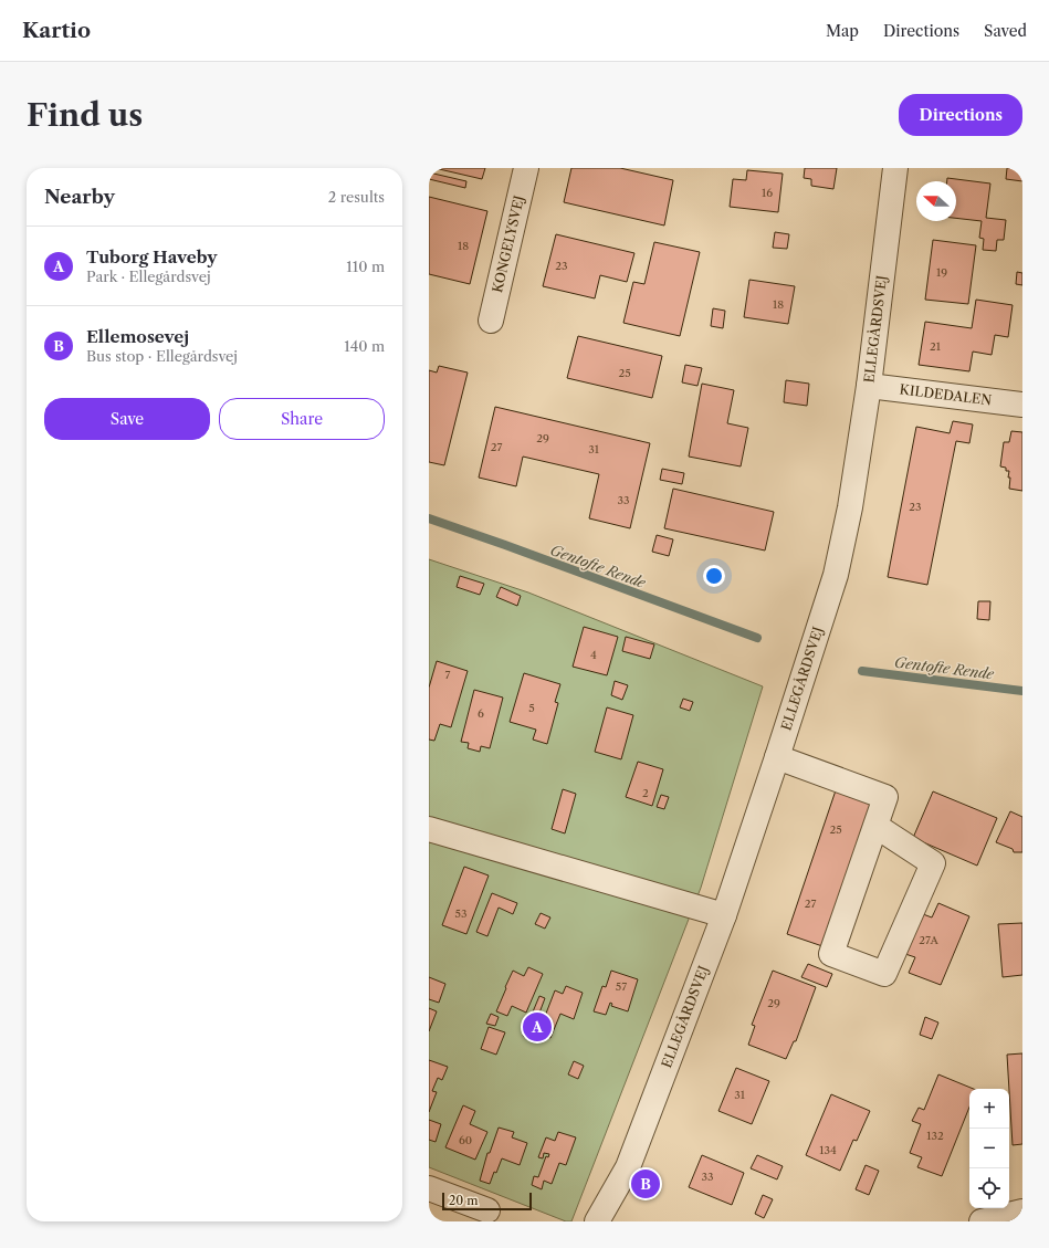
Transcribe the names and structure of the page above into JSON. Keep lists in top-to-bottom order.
{
  "streets": {
    "street": ["KONGELYSVEJ", "ELLEGÅRDSVEJ", "KILDEDALEN"]
  },
  "crossings": [
    ["ELLEGÅRDSVEJ", "KILDEDALEN"]
  ],
  "water": ["Gentofte Rende"],
  "house_numbers": [
    "16",
    "18",
    "23",
    "19",
    "18",
    "21",
    "25",
    "29",
    "27",
    "31",
    "33",
    "23",
    "4",
    "7",
    "5",
    "6",
    "2",
    "25",
    "27",
    "53",
    "27A",
    "57",
    "29",
    "31",
    "132",
    "60",
    "134",
    "33"
  ],
  "scale_bar": "20 m",
  "north": "left",
  "page": {
    "header": "Kartio",
    "nav": ["Map", "Directions", "Saved"],
    "buttons": [
      "Directions",
      ["Save", "Share"]
    ],
    "title": "Find us",
    "heading": ["Nearby", "2 results"],
    "list": [
      {
        "mark": "A",
        "name": "Tuborg Haveby",
        "note": "Park · Ellegårdsvej",
        "value": "110 m"
      },
      {
        "mark": "B",
        "name": "Ellemosevej",
        "note": "Bus stop · Ellegårdsvej",
        "value": "140 m"
      }
    ],
    "pins": ["A", "B"],
    "map_buttons": ["+", "−"],
    "scale": "20 m"
  }
}
